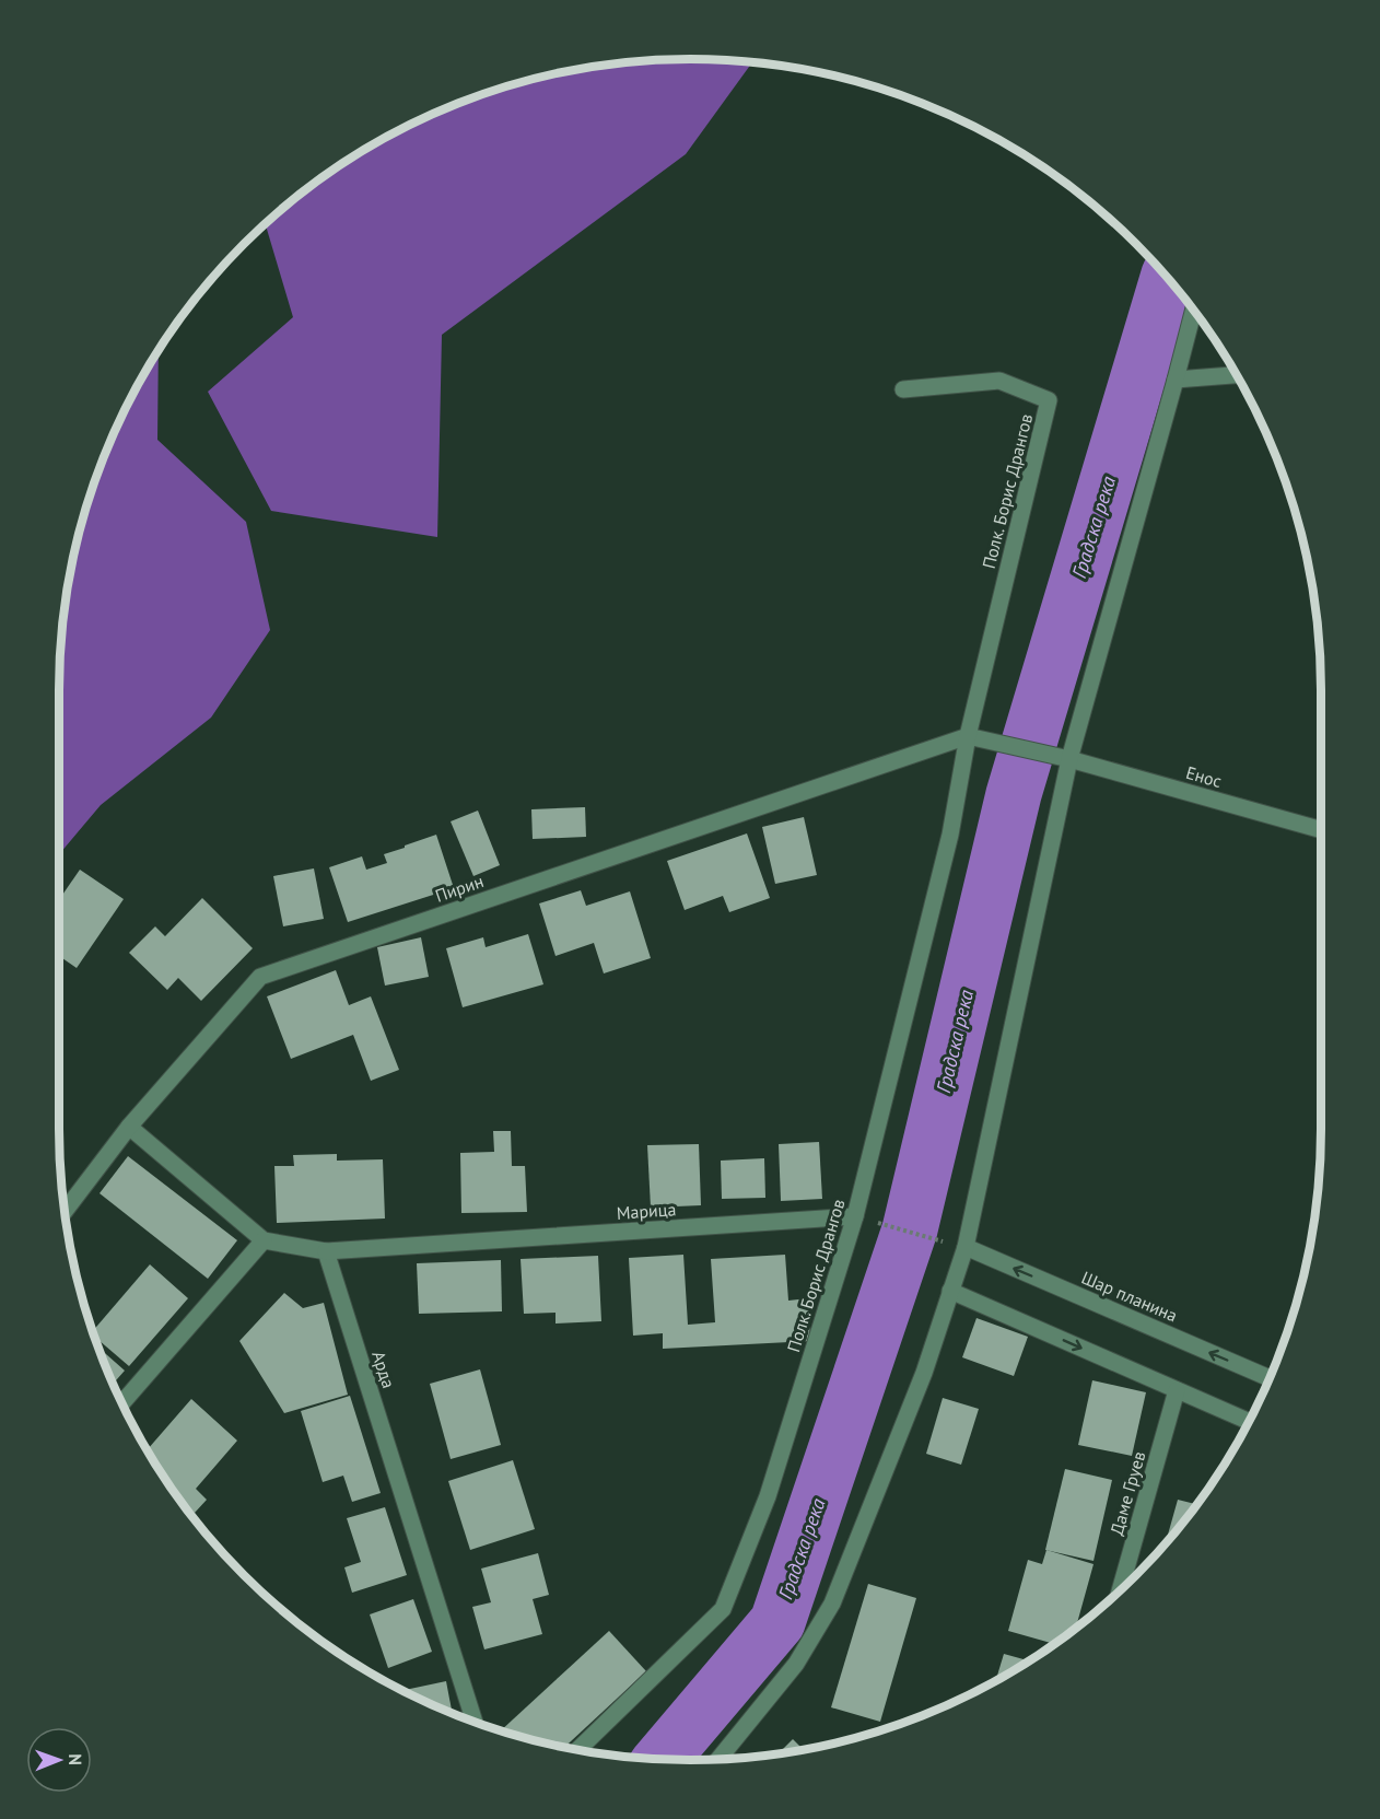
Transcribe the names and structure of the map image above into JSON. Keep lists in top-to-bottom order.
{
  "streets": {
    "street": [
      "Полк. Борис Дрангов",
      "Енос",
      "Пирин",
      "Марица",
      "Шар планина",
      "Арда",
      "Даме Груев"
    ]
  },
  "crossings": [
    ["Полк. Борис Дрангов", "Пирин"],
    ["Полк. Борис Дрангов", "Марица"],
    ["Марица", "Арда"]
  ],
  "water": ["Градска река"],
  "north": "right"
}
